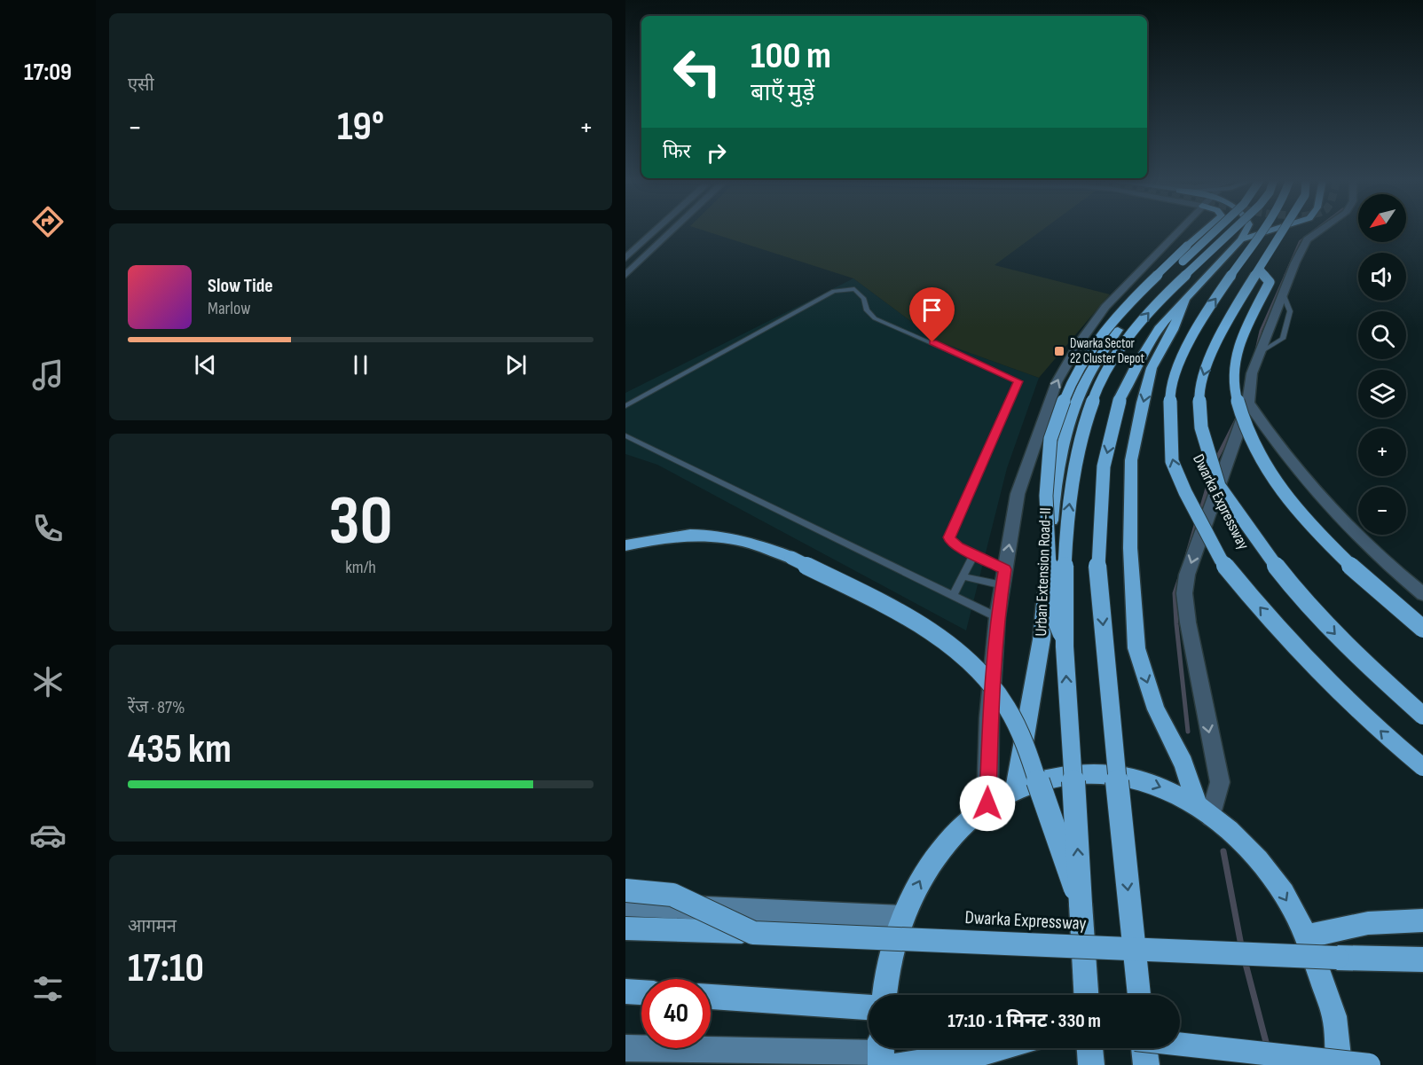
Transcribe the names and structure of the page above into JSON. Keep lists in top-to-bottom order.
{
  "streets": {
    "highway": ["Dwarka Expressway", "Urban Extension Road-II"]
  },
  "places": {
    "transit": ["Dwarka Sector 22 Cluster Depot"]
  },
  "north": "bottom left",
  "page": {
    "tabs": "17:09",
    "tile": [
      "एसी",
      ["30", "km/h"],
      ["रेंज · 87%", "435 km"],
      ["आगमन", "17:10"]
    ],
    "turn": ["100 m", "बाएँ मुड़ें"],
    "heat": ["−", "19°", "+"],
    "then": "फिर",
    "map_buttons": ["+", "−"],
    "song": ["Slow Tide", "Marlow"],
    "limit": "40",
    "trip": "17:10 · 1 मिनट · 330 m"
  }
}
